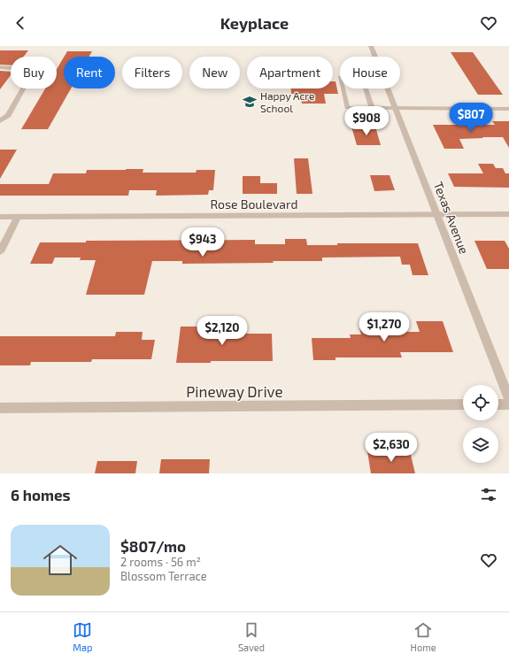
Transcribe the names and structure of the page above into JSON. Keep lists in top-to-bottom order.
{
  "streets": {
    "street": ["Rose Boulevard", "Texas Avenue", "Pineway Drive"]
  },
  "crossings": [
    ["Rose Boulevard", "Texas Avenue"]
  ],
  "places": {
    "school or university": ["Happy Acre School"]
  },
  "page": {
    "header": "Keyplace",
    "chip": [
      "Buy",
      "Rent",
      "Filters",
      "New",
      "Apartment",
      "House"
    ],
    "price": [
      "$807",
      "$908",
      "$943",
      "$1,270",
      "$2,120",
      "$2,630"
    ],
    "heading": "6 homes",
    "list": [
      {
        "name": "$807/mo",
        "note": "2 rooms · 56 m² · Blossom Terrace"
      }
    ],
    "tabs": ["Map", "Saved", "Home"]
  }
}
